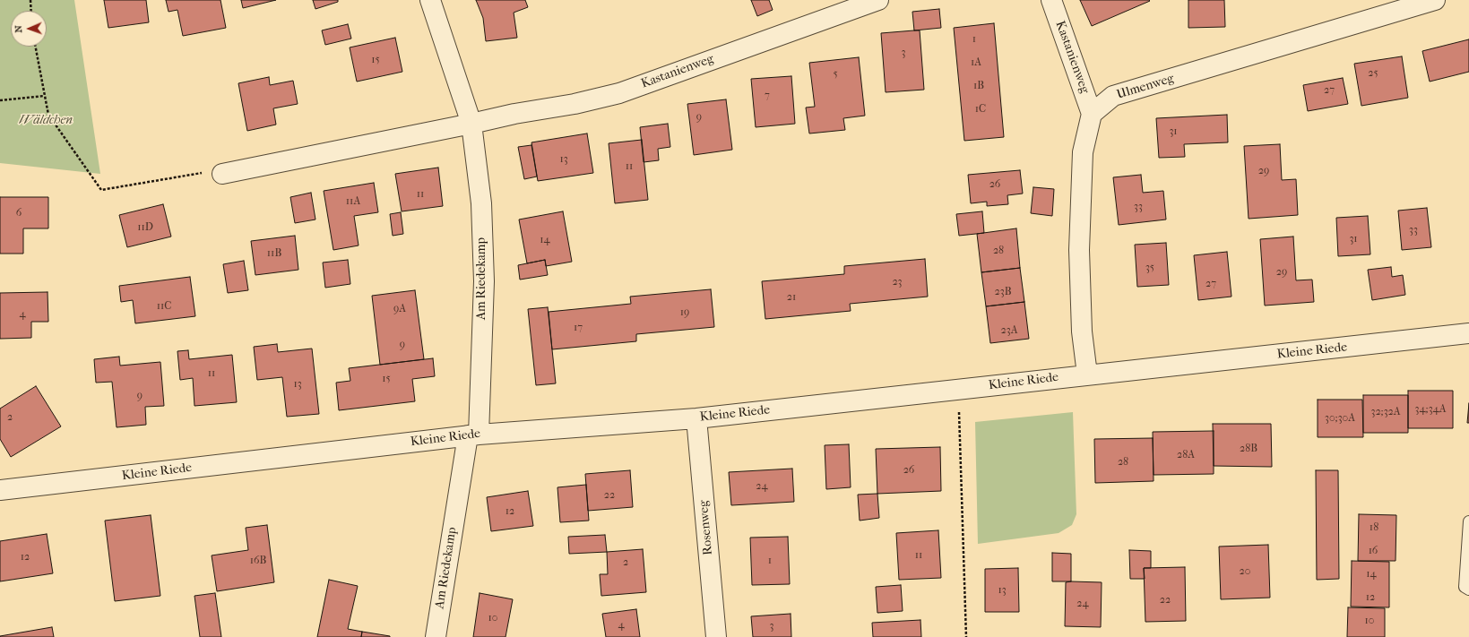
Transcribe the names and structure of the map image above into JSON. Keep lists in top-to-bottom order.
{
  "streets": {
    "street": [
      "Kastanienweg",
      "Ulmenweg",
      "Am Riedekamp",
      "Kleine Riede",
      "Rosenweg"
    ]
  },
  "crossings": [
    ["Kastanienweg", "Ulmenweg"],
    ["Kastanienweg", "Am Riedekamp"],
    ["Am Riedekamp", "Kleine Riede"],
    ["Kleine Riede", "Rosenweg"]
  ],
  "parks": ["Wäldchen"],
  "house_numbers": [
    "1",
    "3",
    "15",
    "1A",
    "25",
    "5",
    "1B",
    "27",
    "7",
    "1C",
    "9",
    "31",
    "13",
    "11",
    "29",
    "26",
    "11",
    "11A",
    "33",
    "6",
    "11D",
    "33",
    "31",
    "14",
    "28",
    "11B",
    "35",
    "29",
    "23",
    "27",
    "23B",
    "21",
    "11C",
    "9A",
    "19",
    "4",
    "17",
    "23A",
    "9",
    "11",
    "15",
    "13",
    "9",
    "34;34A",
    "32;32A",
    "2",
    "30;30A",
    "28B",
    "28A",
    "28",
    "26",
    "24",
    "22",
    "12",
    "18",
    "16",
    "11",
    "12",
    "16B",
    "1",
    "2",
    "20",
    "14",
    "13",
    "12",
    "22",
    "24",
    "10",
    "10",
    "4",
    "3"
  ],
  "north": "left"
}
